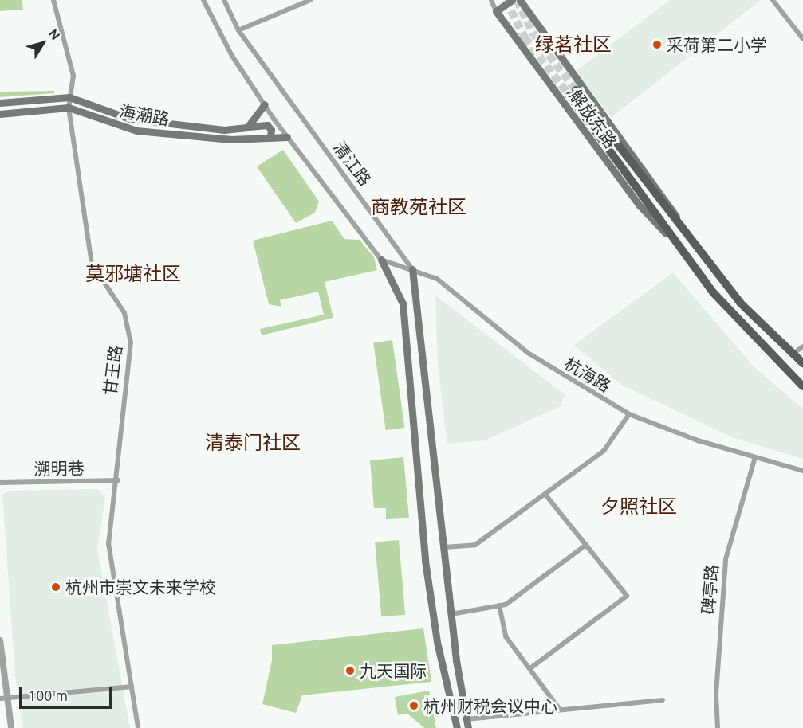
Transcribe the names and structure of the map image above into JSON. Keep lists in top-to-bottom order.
{
  "streets": {
    "main road": ["海潮路", "解放东路", "清江路"],
    "street": [
      "甘王路",
      "杭海路",
      "溯明巷",
      "碑亭路"
    ]
  },
  "crossings": [
    ["海潮路", "甘王路"],
    ["清江路", "杭海路"],
    ["甘王路", "溯明巷"],
    ["杭海路", "碑亭路"]
  ],
  "districts": [
    "绿茗社区",
    "商教苑社区",
    "莫邪塘社区",
    "清泰门社区",
    "夕照社区"
  ],
  "places": [
    "采荷第二小学",
    "杭州市崇文未来学校",
    "九天国际",
    "杭州财税会议中心"
  ],
  "scale_bar": "100 m",
  "north": "top right"
}
